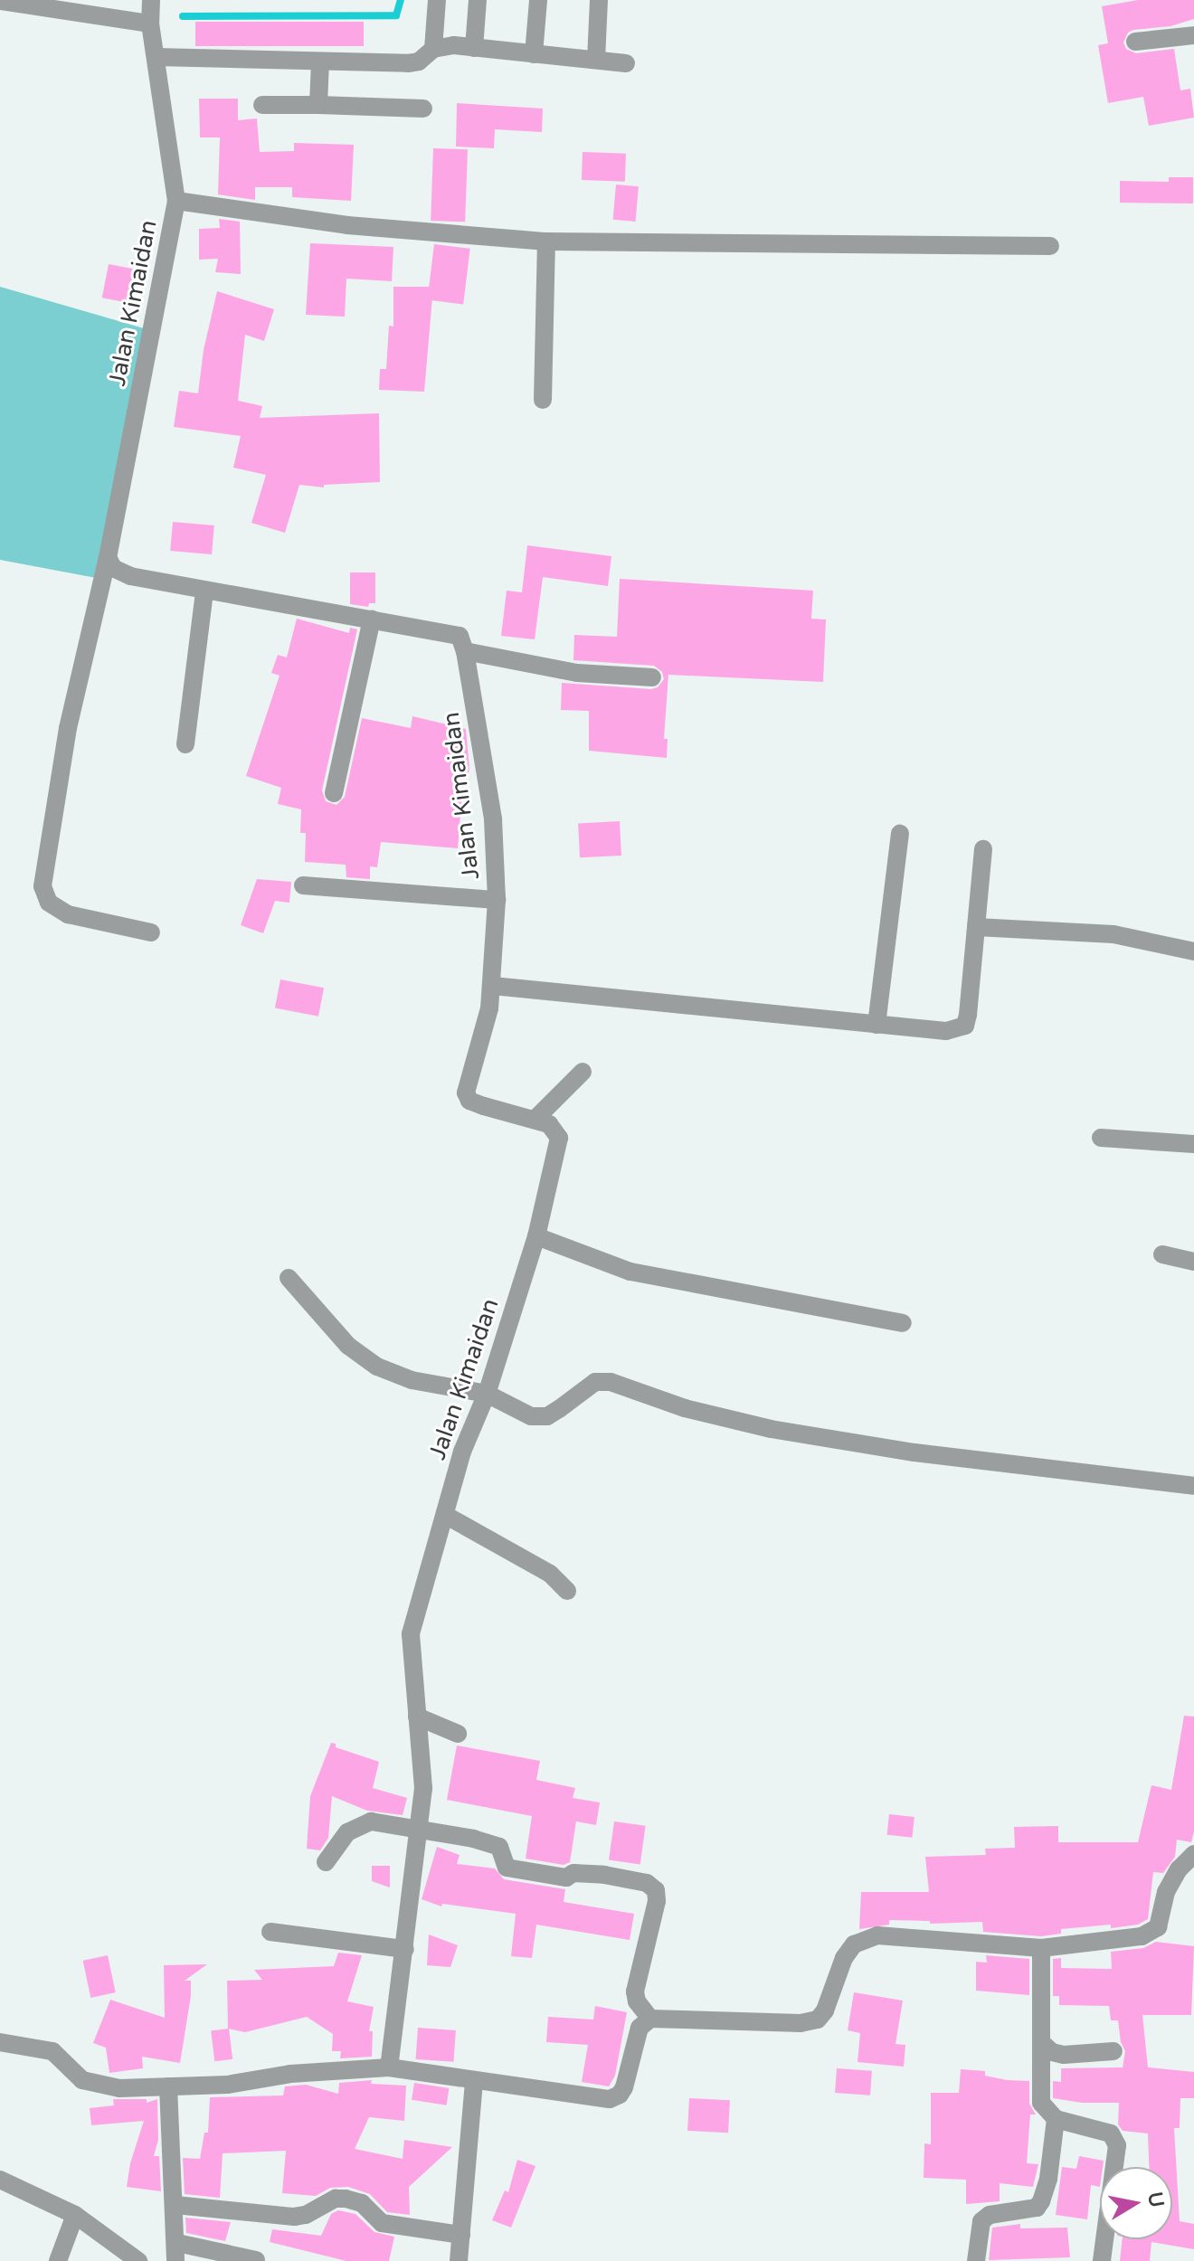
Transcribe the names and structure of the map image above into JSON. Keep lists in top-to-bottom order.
{
  "streets": {
    "street": ["Jalan Kimaidan"]
  },
  "north": "right"
}
